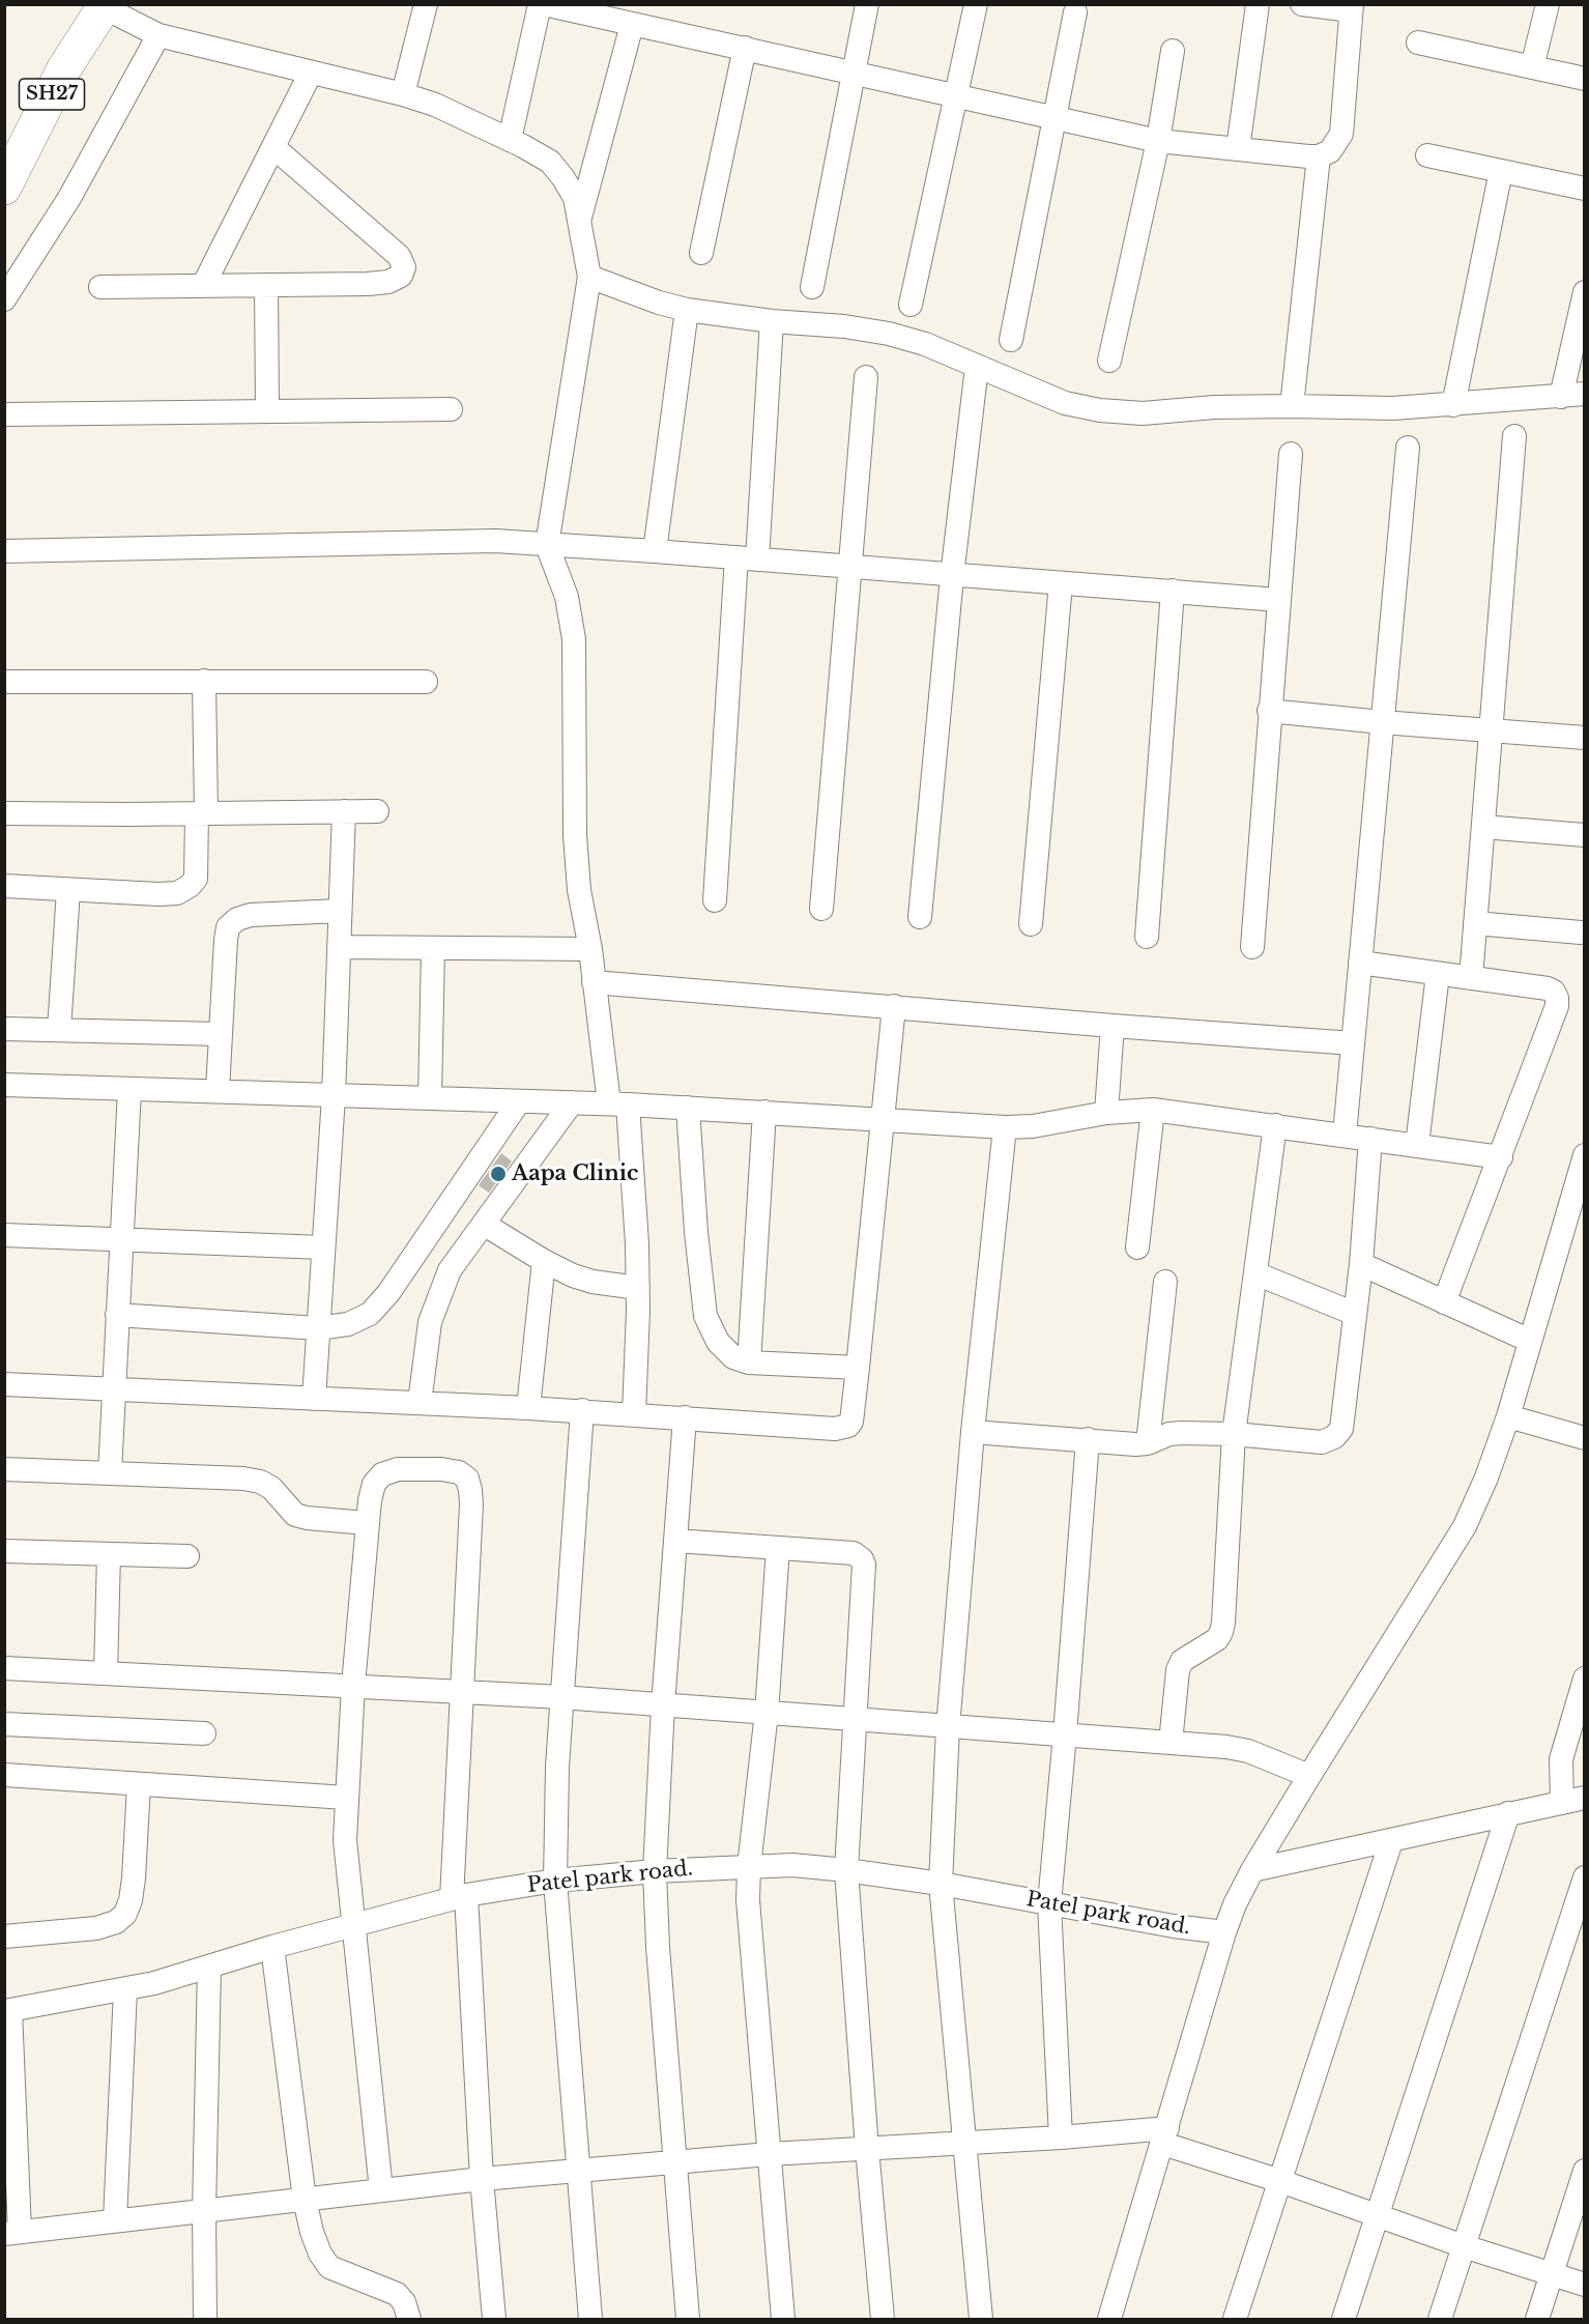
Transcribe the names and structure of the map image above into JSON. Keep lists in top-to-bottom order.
{
  "streets": {
    "main road": ["SH27"],
    "street": ["Patel park road."]
  },
  "places": ["Aapa Clinic"]
}
